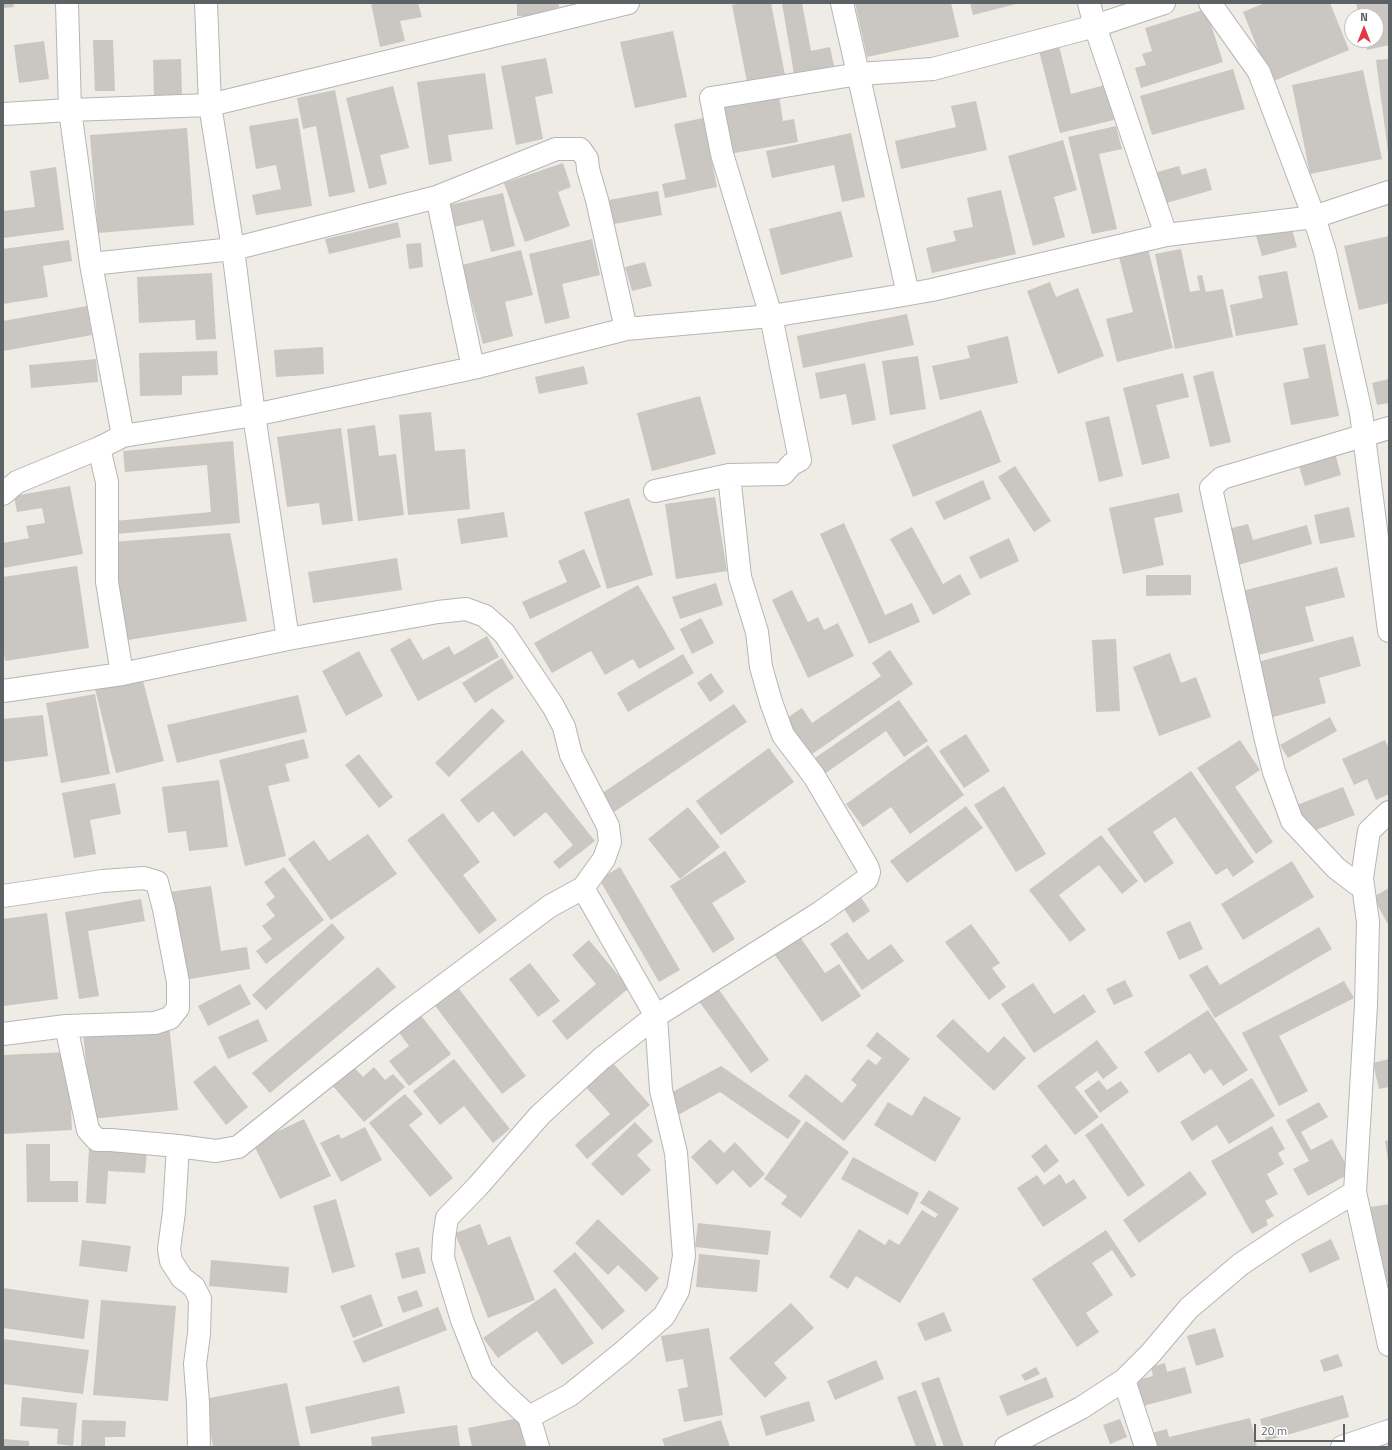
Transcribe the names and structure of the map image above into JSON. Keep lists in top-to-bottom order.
{
  "scale_bar": "20 m",
  "north": "top"
}
